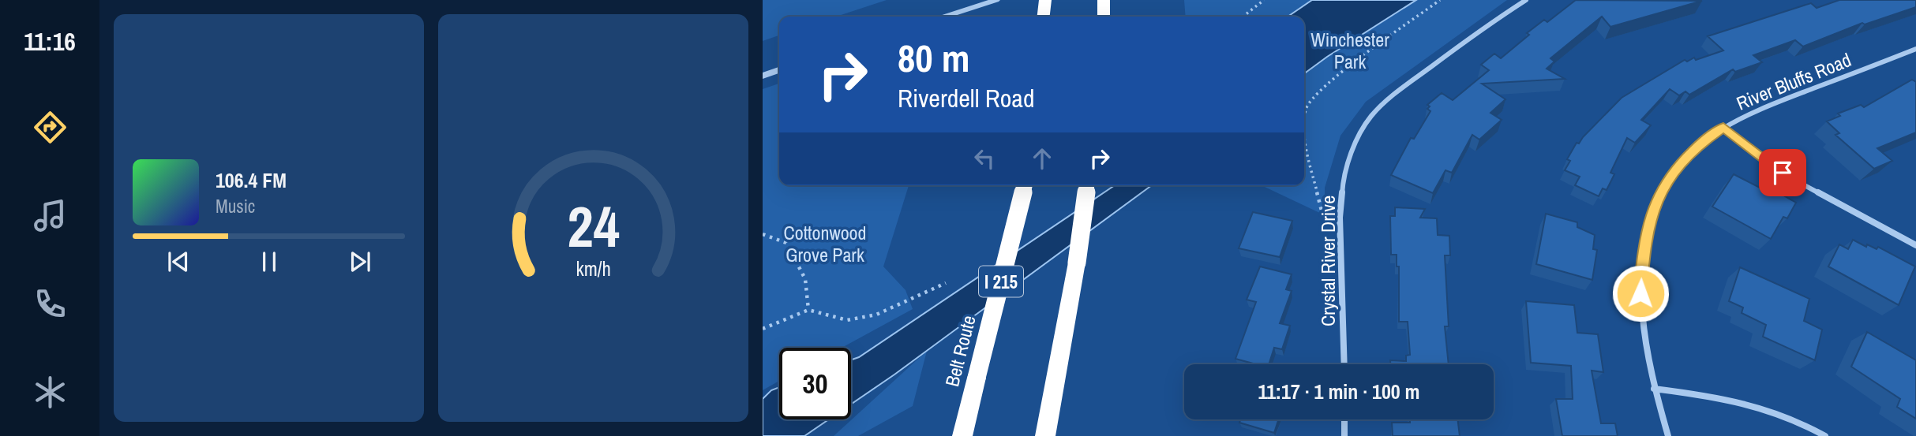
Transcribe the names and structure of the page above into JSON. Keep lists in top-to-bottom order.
{
  "streets": {
    "highway": ["I 215", "Belt Route"],
    "street": ["River Bluffs Road", "Crystal River Drive"]
  },
  "parks": ["Winchester Park", "Cottonwood Grove Park"],
  "page": {
    "tabs": "11:16",
    "turn": ["80 m", "Riverdell Road"],
    "song": ["106.4 FM", "Music"],
    "limit": "30",
    "trip": "11:17 · 1 min · 100 m",
    "gauge": ["24", "km/h"]
  }
}
